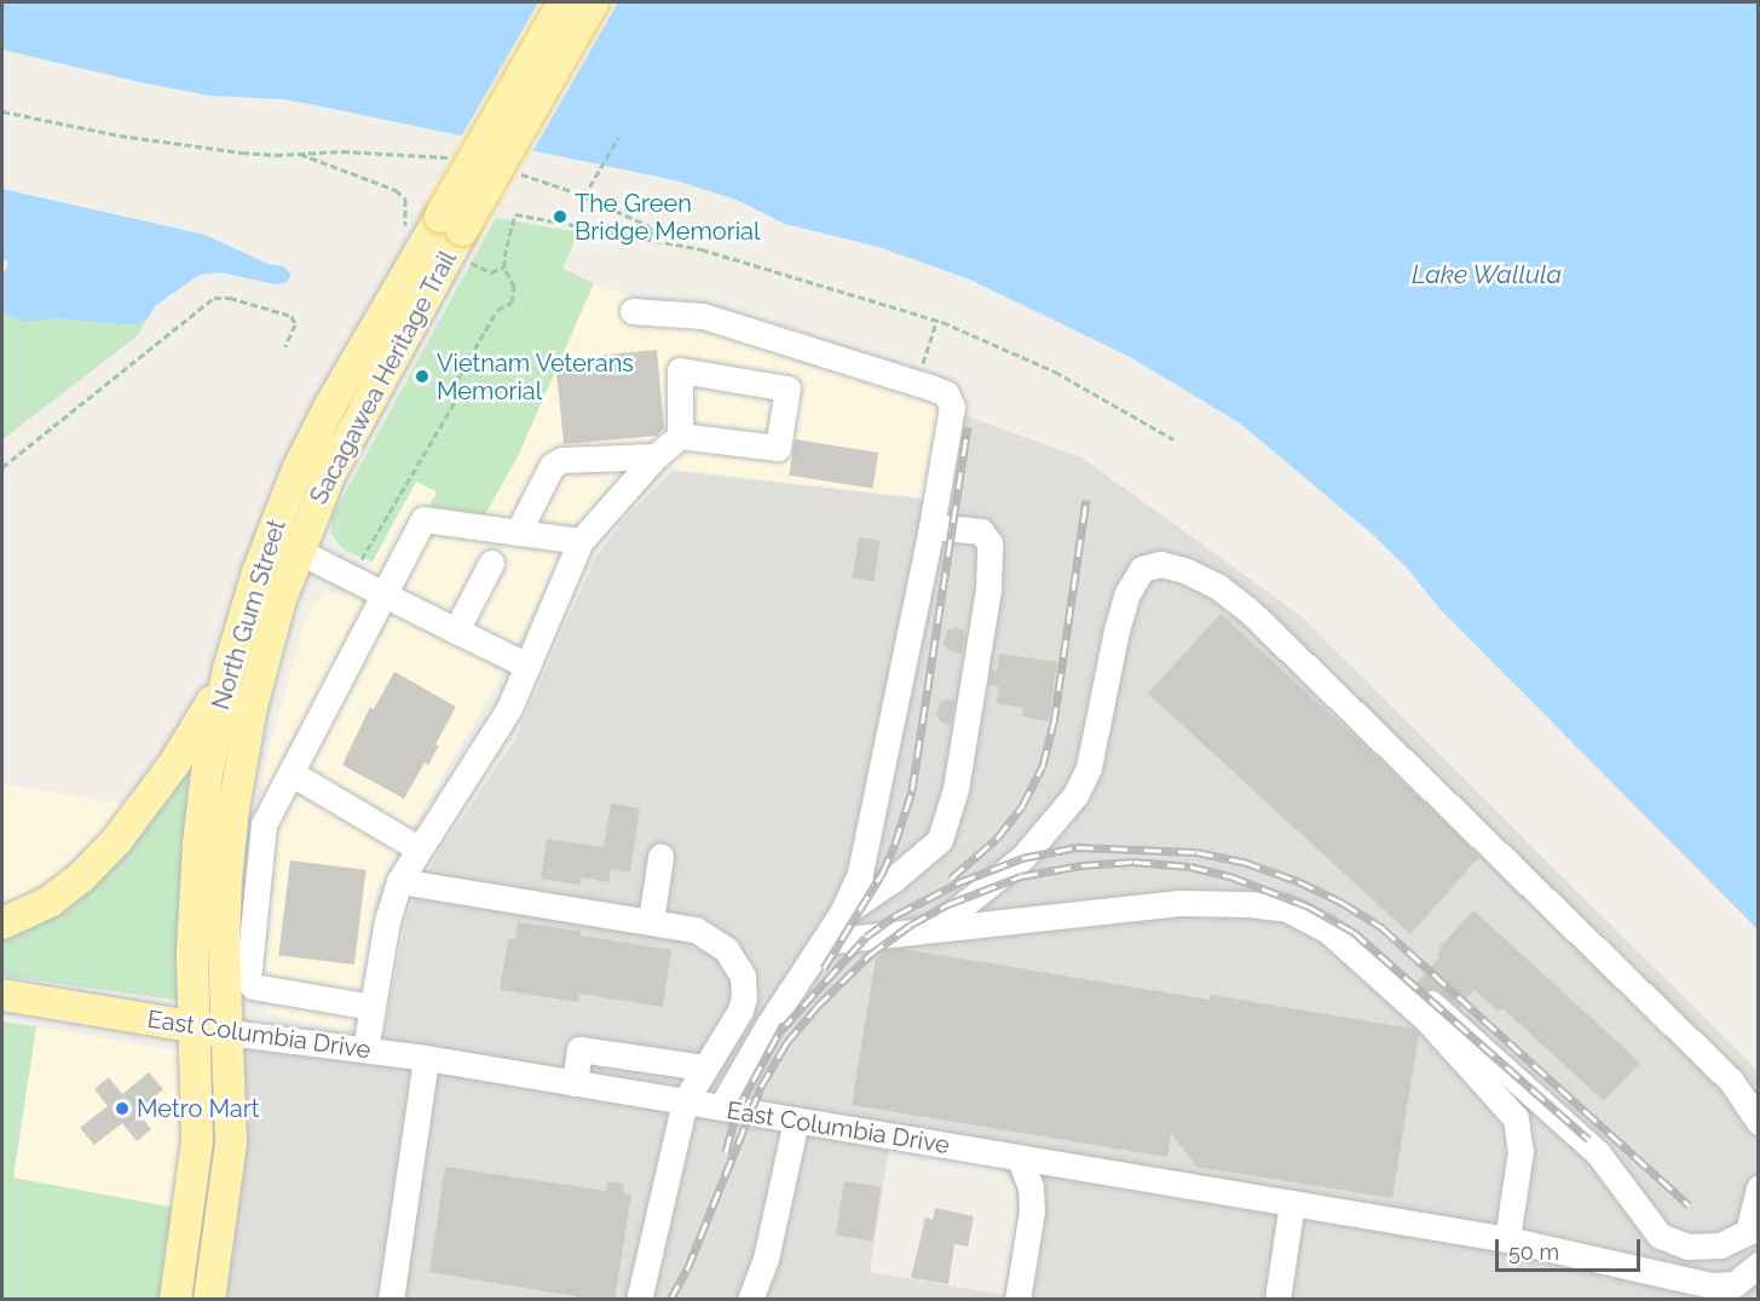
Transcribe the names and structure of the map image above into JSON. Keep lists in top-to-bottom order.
{
  "streets": {
    "main road": ["North Gum Street", "East Columbia Drive"]
  },
  "crossings": [
    ["North Gum Street", "East Columbia Drive"]
  ],
  "water": ["Lake Wallula"],
  "places": ["The Green Bridge Memorial", "Vietnam Veterans Memorial", "Metro Mart"],
  "scale_bar": "50 m"
}
